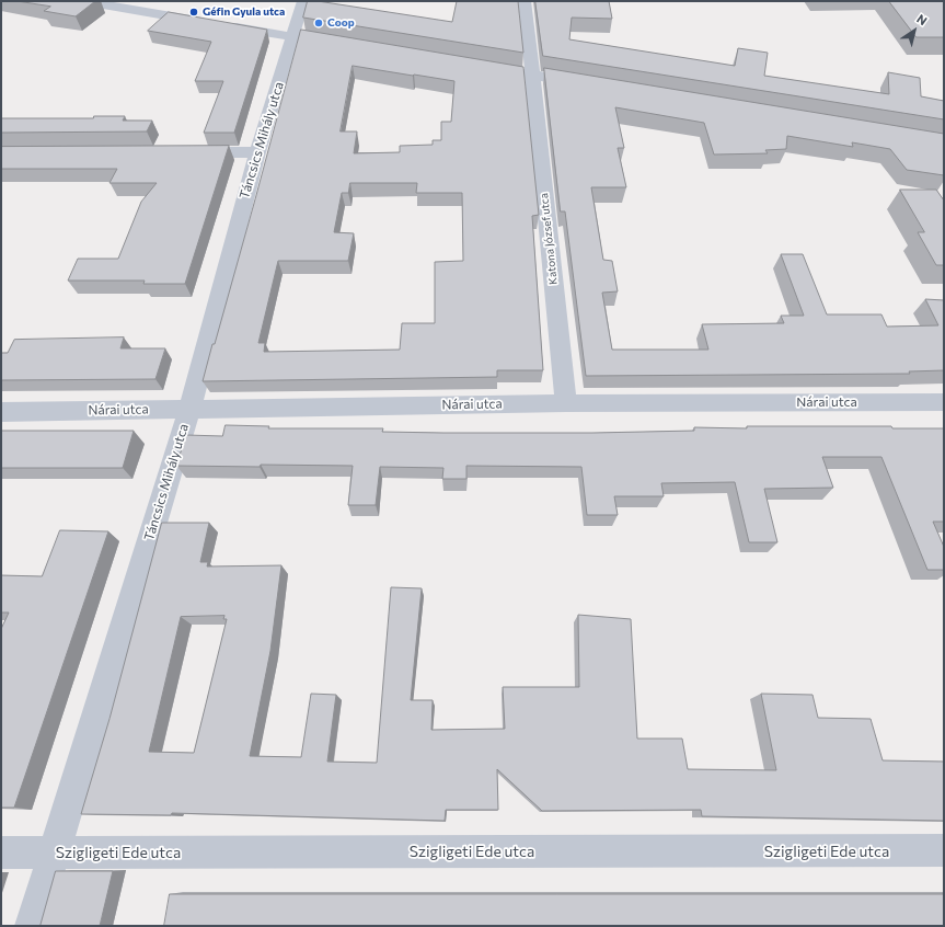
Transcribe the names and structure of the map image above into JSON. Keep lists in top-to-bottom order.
{
  "streets": {
    "street": [
      "Táncsics Mihály utca",
      "Katona József utca",
      "Nárai utca",
      "Szigligeti Ede utca"
    ]
  },
  "crossings": [
    ["Táncsics Mihály utca", "Nárai utca"],
    ["Táncsics Mihály utca", "Szigligeti Ede utca"],
    ["Katona József utca", "Nárai utca"]
  ],
  "places": ["Géfin Gyula utca", "Coop"],
  "north": "top right"
}
